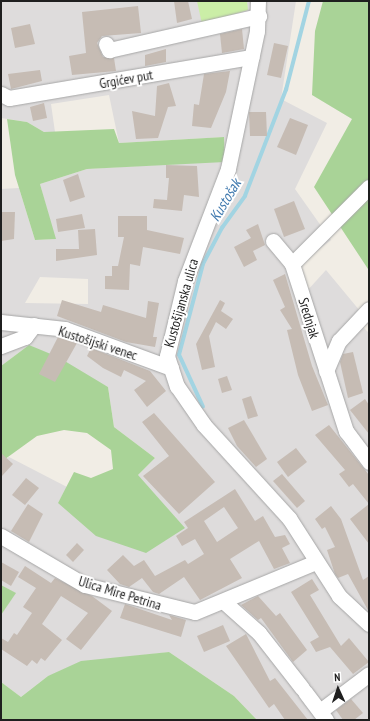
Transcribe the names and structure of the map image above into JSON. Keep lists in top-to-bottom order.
{
  "streets": {
    "street": [
      "Grgićev put",
      "Kustošijanska ulica",
      "Srednjak",
      "Kustošijski venec",
      "Ulica Mire Petrina"
    ]
  },
  "crossings": [
    ["Grgićev put", "Kustošijanska ulica"],
    ["Kustošijanska ulica", "Kustošijski venec"],
    ["Kustošijanska ulica", "Ulica Mire Petrina"]
  ],
  "water": ["Kustošak"],
  "north": "top"
}
